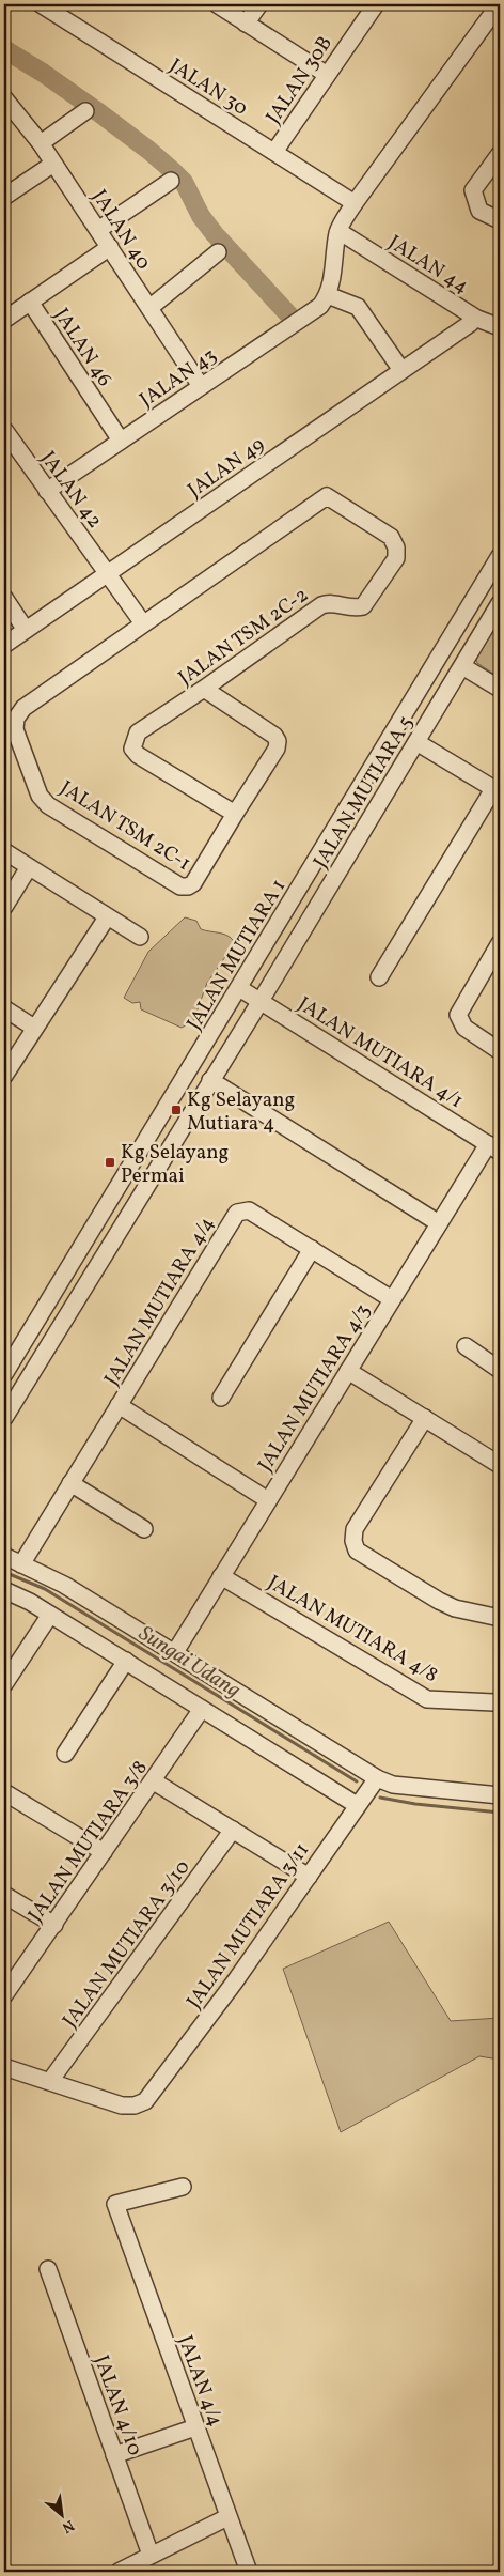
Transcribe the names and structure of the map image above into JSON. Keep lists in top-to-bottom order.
{
  "streets": {
    "street": [
      "JALAN 30B",
      "JALAN 30",
      "JALAN 40",
      "JALAN 44",
      "JALAN 46",
      "JALAN 43",
      "JALAN 49",
      "JALAN 42",
      "JALAN TSM 2C-2",
      "JALAN MUTIARA 5",
      "JALAN TSM 2C-1",
      "JALAN MUTIARA 1",
      "JALAN MUTIARA 4/1",
      "JALAN MUTIARA 4/4",
      "JALAN MUTIARA 4/3",
      "JALAN MUTIARA 4/8",
      "JALAN MUTIARA 3/8",
      "JALAN MUTIARA 3/11",
      "JALAN MUTIARA 3/10",
      "JALAN 4/4",
      "JALAN 4/10"
    ]
  },
  "crossings": [
    ["JALAN 30B", "JALAN 30"],
    ["JALAN 40", "JALAN 43"],
    ["JALAN 46", "JALAN 43"],
    ["JALAN 43", "JALAN 42"],
    ["JALAN 49", "JALAN 42"],
    ["JALAN TSM 2C-2", "JALAN TSM 2C-1"],
    ["JALAN MUTIARA 5", "JALAN MUTIARA 4/1"],
    ["JALAN MUTIARA 1", "JALAN MUTIARA 4/1"],
    ["JALAN MUTIARA 4/1", "JALAN MUTIARA 4/3"],
    ["JALAN MUTIARA 4/4", "JALAN MUTIARA 4/3"],
    ["JALAN MUTIARA 4/3", "JALAN MUTIARA 4/8"],
    ["JALAN MUTIARA 3/11", "JALAN MUTIARA 3/10"]
  ],
  "water": ["Sungai Udang"],
  "places": {
    "transit": ["Kg Selayang Mutiara 4", "Kg Selayang Permai"]
  },
  "north": "bottom right"
}
